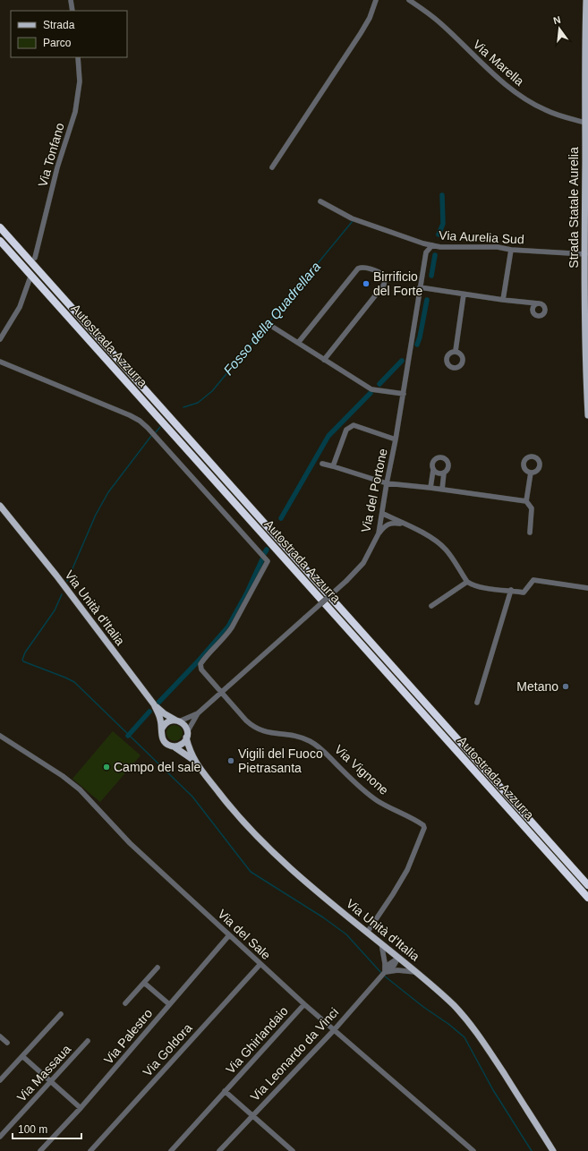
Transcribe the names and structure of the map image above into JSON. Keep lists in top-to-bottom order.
{
  "streets": {
    "highway": ["Autostrada Azzurra"],
    "main road": ["Strada Statale Aurelia", "Via Unità d'Italia"],
    "street": [
      "Via Marella",
      "Via Tonfano",
      "Via Aurelia Sud",
      "Via del Portone",
      "Via Vignone",
      "Via del Sale",
      "Via Palestro",
      "Via Ghirlandaio",
      "Via Goldora",
      "Via Leonardo da Vinci",
      "Via Massaua"
    ]
  },
  "crossings": [
    ["Via Marella", "Strada Statale Aurelia"],
    ["Strada Statale Aurelia", "Via Aurelia Sud"],
    ["Via Aurelia Sud", "Via del Portone"],
    ["Via del Portone", "Via Unità d'Italia"],
    ["Via del Portone", "Via Vignone"],
    ["Via Unità d'Italia", "Via Vignone"],
    ["Via Unità d'Italia", "Via Leonardo da Vinci"],
    ["Via del Sale", "Via Palestro"],
    ["Via del Sale", "Via Ghirlandaio"],
    ["Via del Sale", "Via Goldora"],
    ["Via del Sale", "Via Leonardo da Vinci"]
  ],
  "water": ["Fosso della Quadrellara"],
  "places": [
    "Birrificio del Forte",
    "Metano",
    "Vigili del Fuoco Pietrasanta",
    "Campo del sale"
  ],
  "legend": ["Strada", "Parco"],
  "scale_bar": "100 m",
  "north": "top"
}
